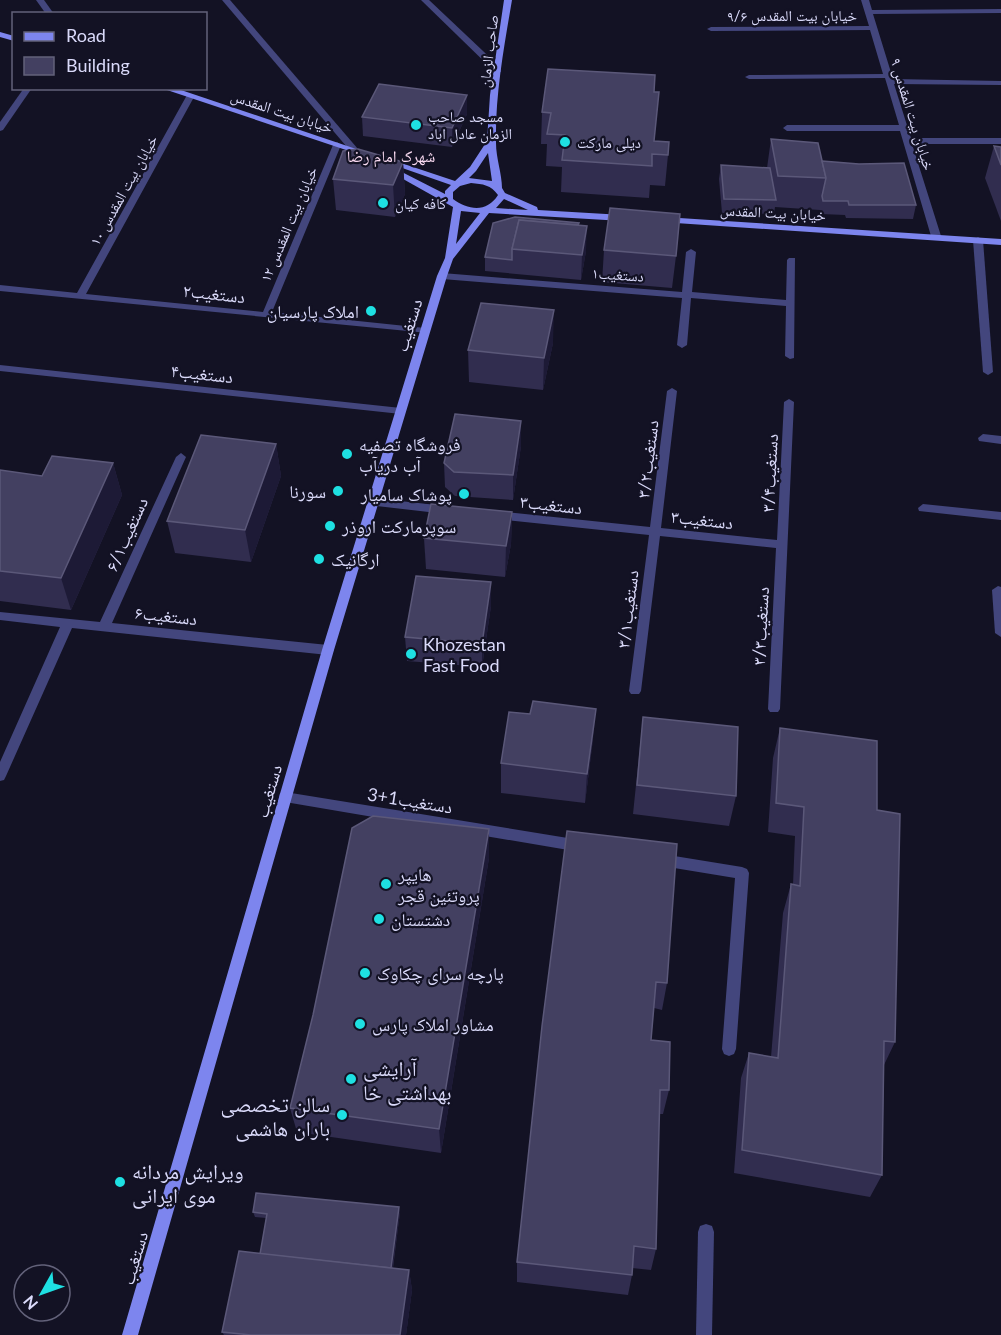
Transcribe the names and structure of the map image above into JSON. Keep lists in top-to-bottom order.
{
  "streets": {
    "street": [
      "خیابان بیت المقدس ۹/۶",
      "صاحب الزمان",
      "خیابان بیت المقدس",
      "خیابان بیت المقدس ۹",
      "خیابان بیت المقدس ۱۰",
      "خیابان بیت المقدس ۱۲",
      "دستغیب۱",
      "۲دستغیب",
      "دستغیب",
      "دستغیب۴",
      "۳/۲دستغیب",
      "۳/۴دستغیب",
      "دستغیب۳",
      "۳دستغیب",
      "دستغیب۶/۱",
      "۳/۱دستغیب",
      "دستغیب۶",
      "۳/۳دستغیب",
      "3+1دستغیب"
    ]
  },
  "crossings": [
    ["خیابان بیت المقدس ۹/۶", "خیابان بیت المقدس ۹"],
    ["صاحب الزمان", "خیابان بیت المقدس"],
    ["خیابان بیت المقدس", "خیابان بیت المقدس ۹"],
    ["خیابان بیت المقدس", "خیابان بیت المقدس ۱۰"],
    ["خیابان بیت المقدس", "خیابان بیت المقدس ۱۲"],
    ["خیابان بیت المقدس ۱۰", "۲دستغیب"],
    ["خیابان بیت المقدس ۱۲", "۲دستغیب"],
    ["دستغیب۱", "دستغیب"],
    ["۲دستغیب", "دستغیب"],
    ["دستغیب", "دستغیب۴"],
    ["دستغیب", "دستغیب۶"],
    ["دستغیب", "3+1دستغیب"],
    ["۳/۲دستغیب", "دستغیب۳"],
    ["۳/۲دستغیب", "۳دستغیب"],
    ["۳/۲دستغیب", "۳/۱دستغیب"],
    ["۳/۴دستغیب", "۳دستغیب"],
    ["۳/۴دستغیب", "۳/۳دستغیب"],
    ["دستغیب۳", "۳دستغیب"],
    ["دستغیب۳", "۳/۱دستغیب"],
    ["۳دستغیب", "۳/۱دستغیب"],
    ["۳دستغیب", "۳/۳دستغیب"],
    ["دستغیب۶/۱", "دستغیب۶"]
  ],
  "districts": ["شهرک امام رضا"],
  "places": [
    "مسجد صاحب الزمان عادل اباد",
    "دیلی مارکت",
    "کافه کیان",
    "املاک پارسیان",
    "فروشگاه تصفیه آب دریآب",
    "سورنا",
    "پوشاک سامیار",
    "سوپرمارکت اروذر",
    "ارگانیک",
    "Khozestan Fast Food",
    "هایپر پروتئین قجر",
    "دشتستان",
    "پارچه سرای چکاوک",
    "مشاور املاک پارس",
    "آرایشی بهداشتی خا",
    "سالن تخصصی باران هاشمی",
    "ویرایش مردانه موی ایرانی"
  ],
  "legend": ["Road", "Building"],
  "north": "bottom left"
}
